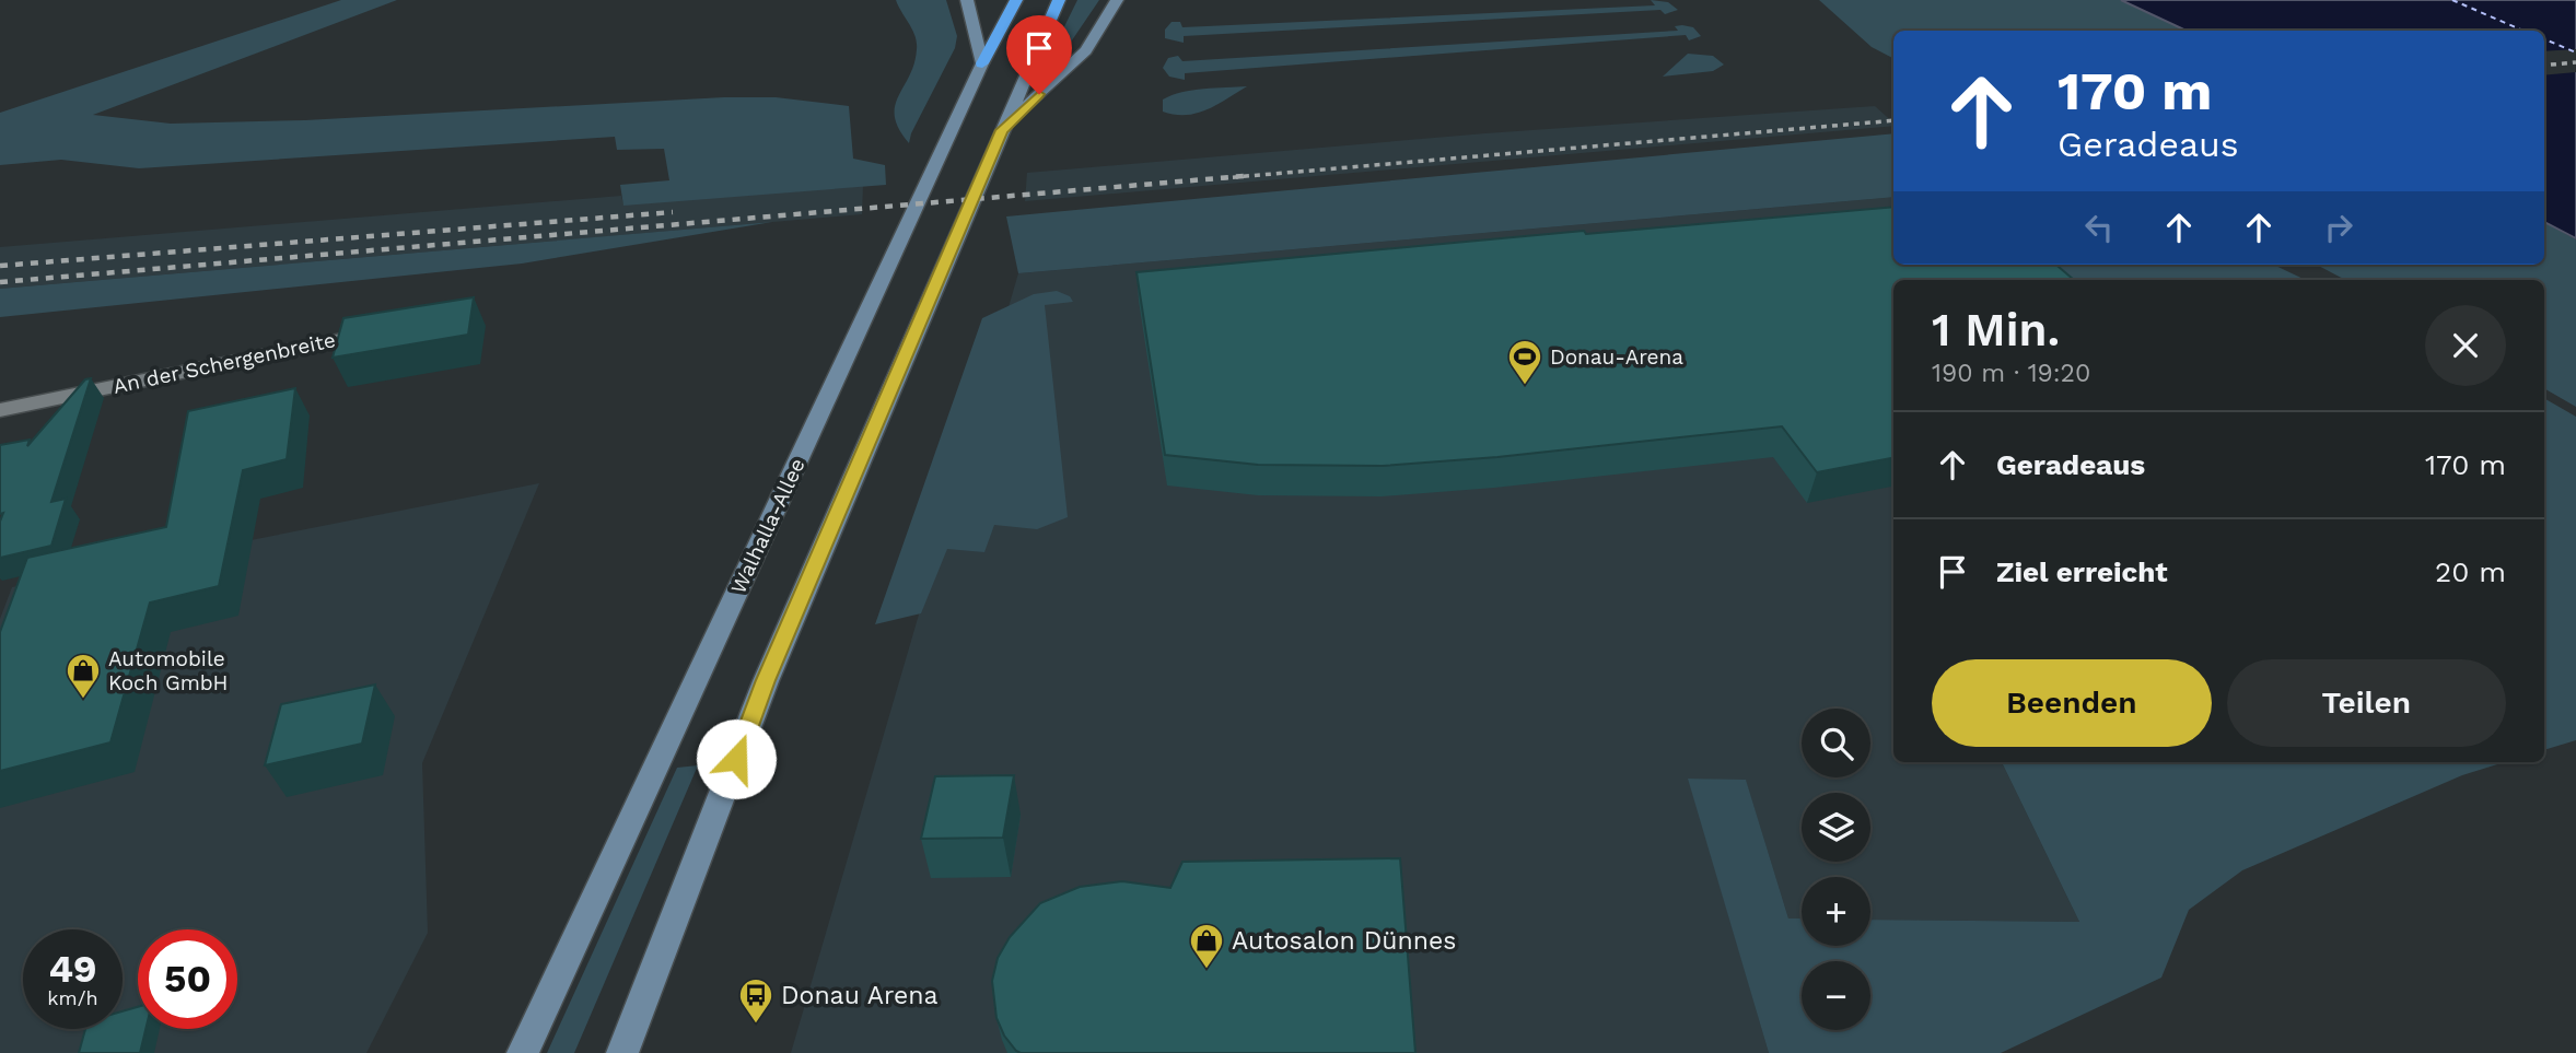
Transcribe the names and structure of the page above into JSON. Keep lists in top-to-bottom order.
{
  "streets": {
    "highway": ["Walhalla-Allee"],
    "street": ["An der Schergenbreite"]
  },
  "places": {
    "sports": ["Donau-Arena"],
    "shop": ["Automobile Koch GmbH", "Autosalon Dünnes"],
    "bus stop": ["Donau Arena"]
  },
  "page": {
    "turn": ["170 m", "Geradeaus"],
    "heading": ["1 Min.", "190 m · 19:20"],
    "list": [
      {
        "name": "Geradeaus",
        "value": "170 m"
      },
      {
        "name": "Ziel erreicht",
        "value": "20 m"
      }
    ],
    "buttons": ["Beenden", "Teilen"],
    "map_buttons": ["+", "−"],
    "speed": "49 km/h",
    "limit": "50"
  }
}
